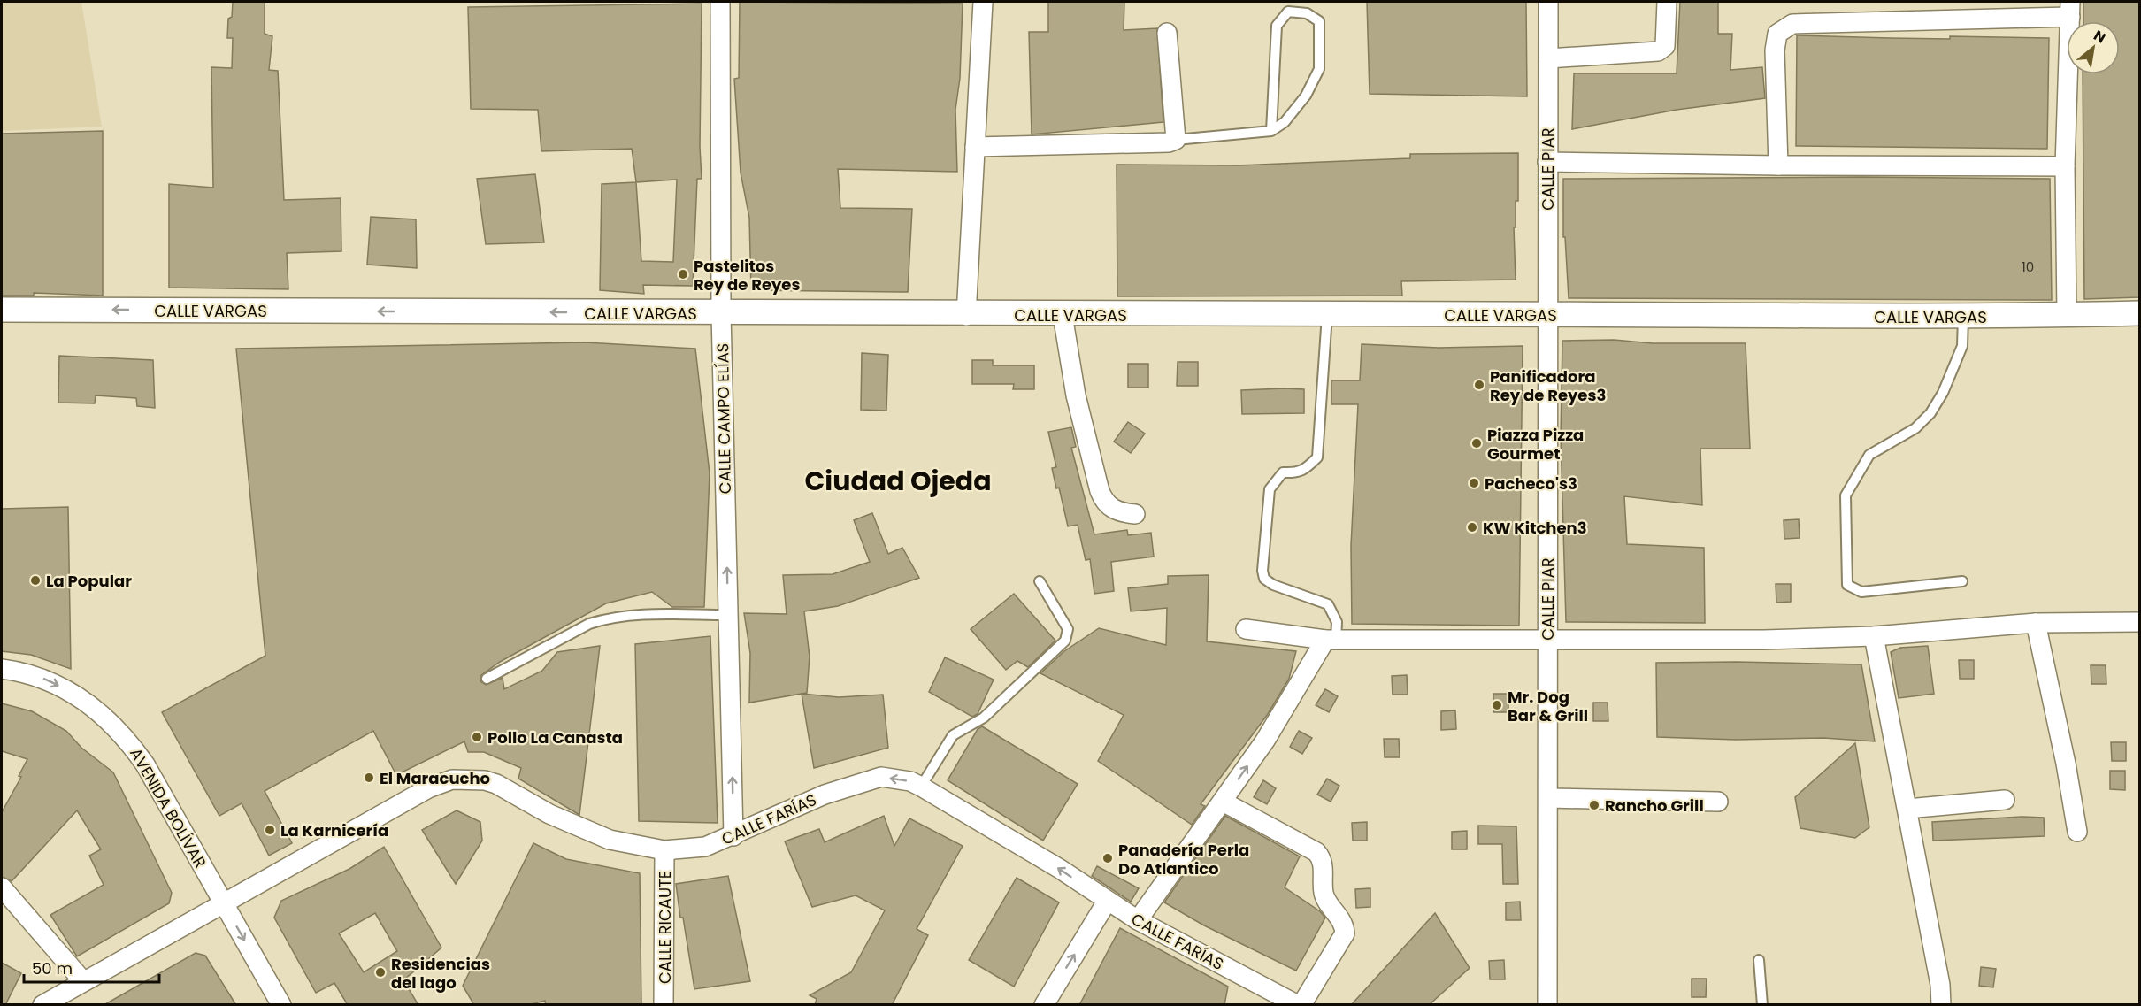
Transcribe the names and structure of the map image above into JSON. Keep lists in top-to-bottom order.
{
  "streets": {
    "street": [
      "CALLE PIAR",
      "CALLE VARGAS",
      "CALLE CAMPO ELÍAS",
      "AVENIDA BOLÍVAR",
      "CALLE FARÍAS",
      "CALLE RICAUTE"
    ]
  },
  "crossings": [
    ["CALLE PIAR", "CALLE VARGAS"],
    ["CALLE VARGAS", "CALLE CAMPO ELÍAS"],
    ["CALLE CAMPO ELÍAS", "CALLE FARÍAS"],
    ["AVENIDA BOLÍVAR", "CALLE FARÍAS"],
    ["CALLE FARÍAS", "CALLE RICAUTE"]
  ],
  "one_way": ["CALLE CAMPO ELÍAS", "AVENIDA BOLÍVAR"],
  "districts": ["Ciudad Ojeda"],
  "places": [
    "Pastelitos Rey de Reyes",
    "Panificadora Rey de Reyes3",
    "Piazza Pizza Gourmet",
    "Pacheco's3",
    "KW Kitchen3",
    "La Popular",
    "Mr. Dog Bar & Grill",
    "Pollo La Canasta",
    "El Maracucho",
    "Rancho Grill",
    "La Karnicería",
    "Panadería Perla Do Atlantico",
    "Residencias del lago"
  ],
  "house_numbers": ["10"],
  "scale_bar": "50 m",
  "north": "top right"
}
